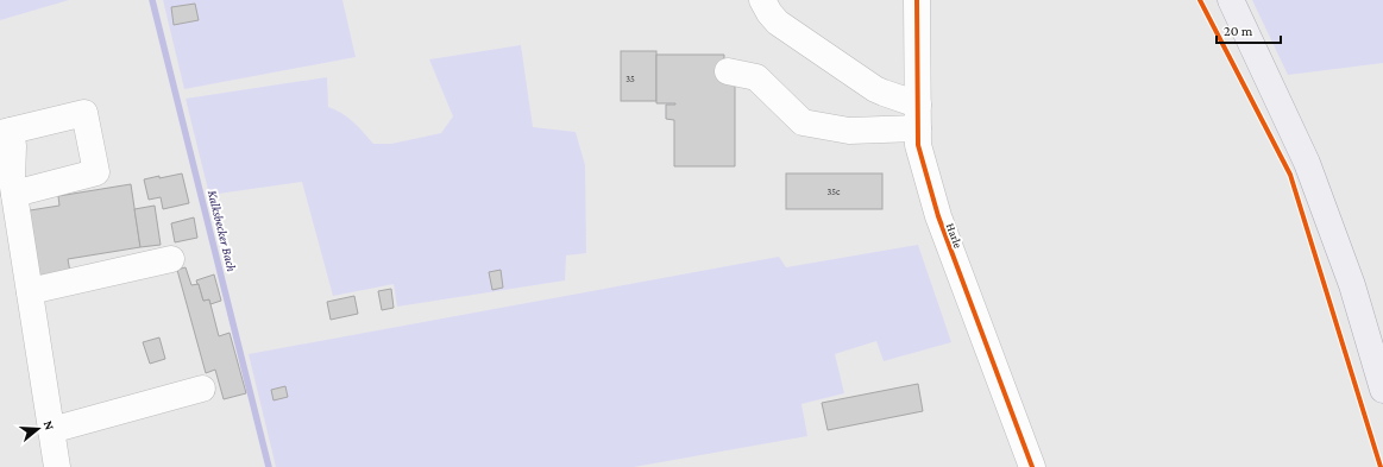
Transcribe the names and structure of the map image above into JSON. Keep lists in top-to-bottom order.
{
  "streets": {
    "street": ["Harle"]
  },
  "water": ["Kalksbecker Bach"],
  "house_numbers": ["35", "35c"],
  "scale_bar": "20 m",
  "north": "right"
}
